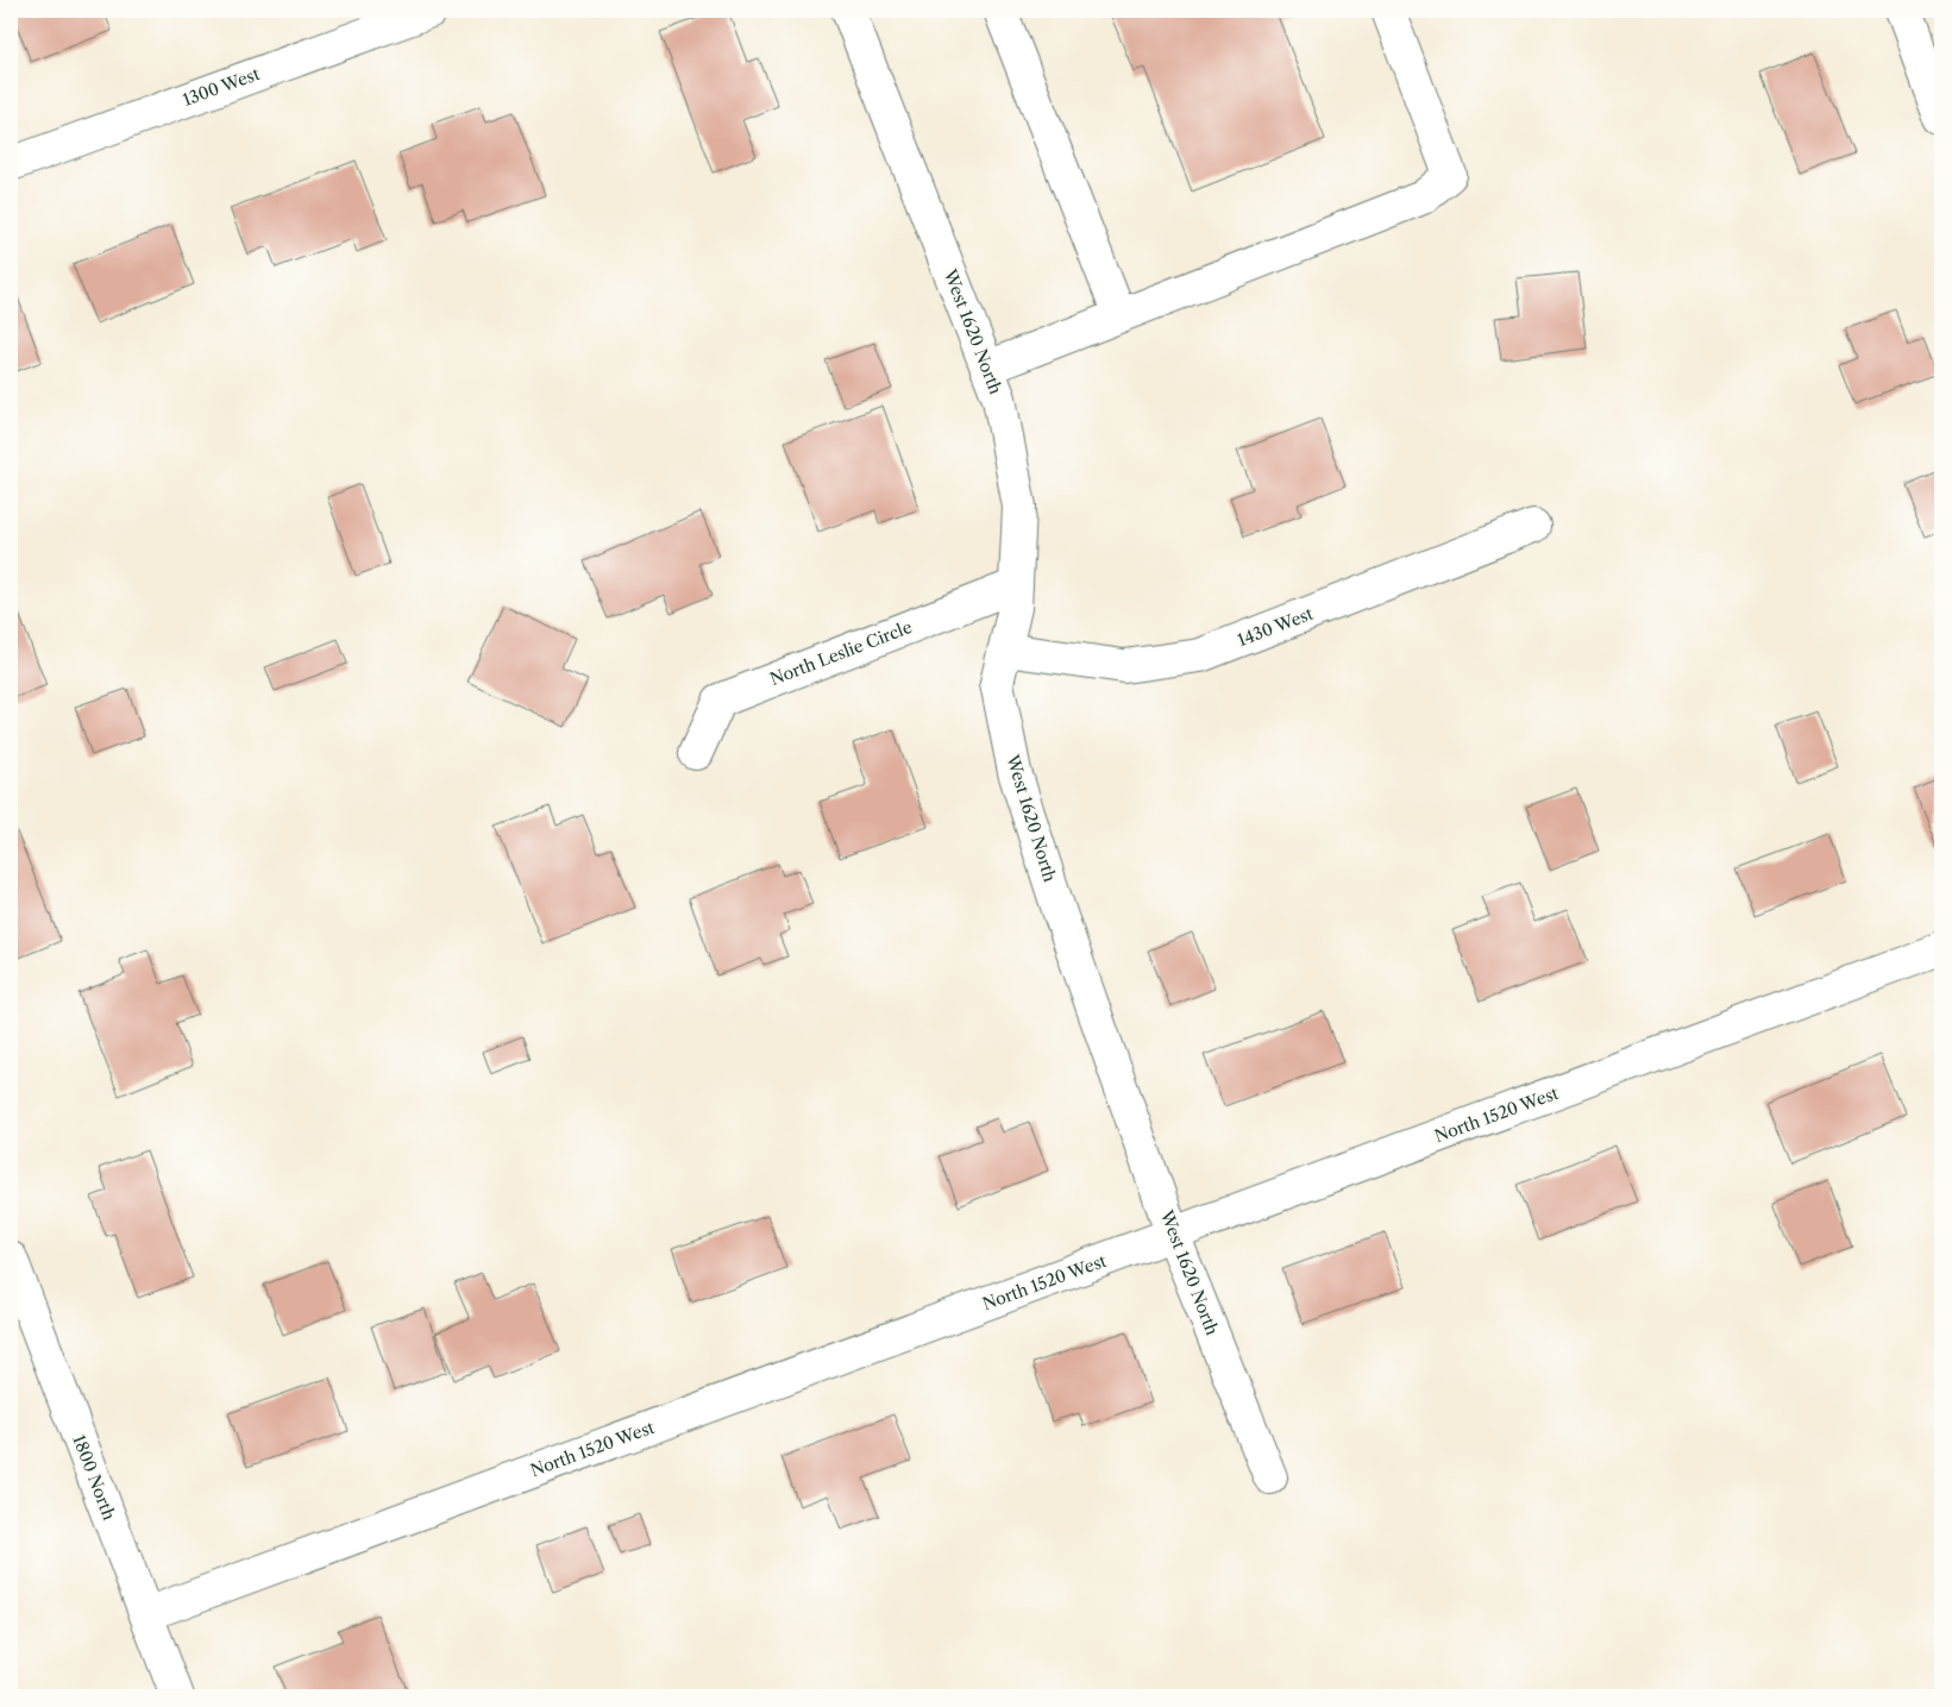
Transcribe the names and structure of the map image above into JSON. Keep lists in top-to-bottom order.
{
  "streets": {
    "street": [
      "1300 West",
      "West 1620 North",
      "1430 West",
      "North Leslie Circle",
      "North 1520 West",
      "1800 North"
    ]
  },
  "crossings": [
    ["West 1620 North", "1430 West"],
    ["West 1620 North", "North Leslie Circle"],
    ["West 1620 North", "North 1520 West"],
    ["North 1520 West", "1800 North"]
  ]
}
